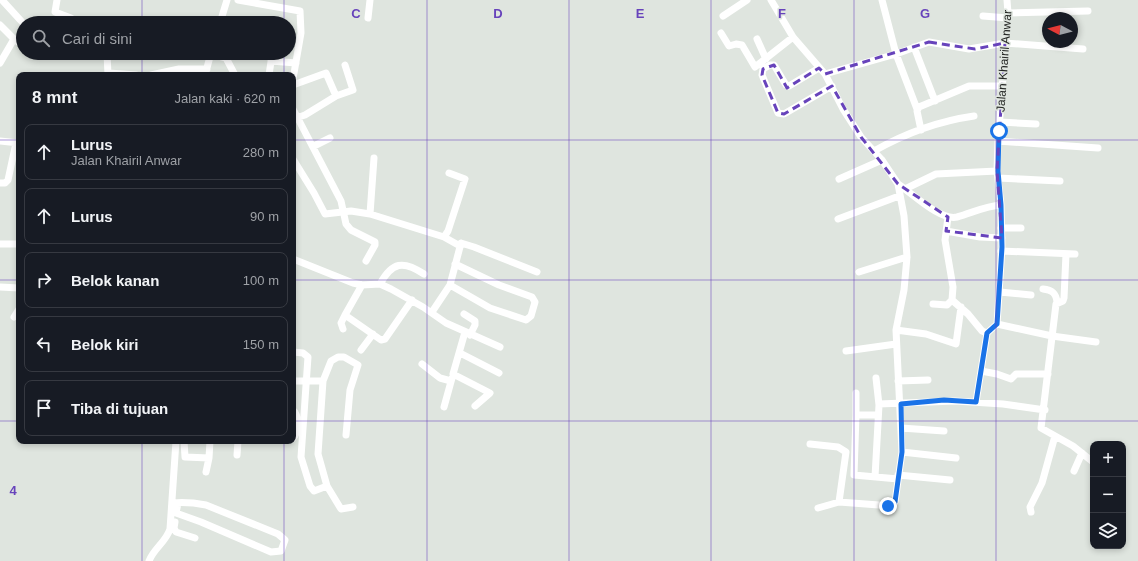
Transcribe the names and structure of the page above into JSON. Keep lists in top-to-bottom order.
{
  "streets": {
    "street": ["Jalan Khairil Anwar"]
  },
  "north": "left",
  "page": {
    "search": "Cari di sini",
    "heading": ["8 mnt", "Jalan kaki · 620 m"],
    "list": [
      ["Lurus", "Jalan Khairil Anwar", "280 m"],
      ["Lurus", "90 m"],
      ["Belok kanan", "100 m"],
      ["Belok kiri", "150 m"],
      "Tiba di tujuan"
    ],
    "map_buttons": ["+", "−"]
  },
  "grid": {
    "columns": [
      "C",
      "D",
      "E",
      "F",
      "G"
    ],
    "rows": ["4"]
  }
}
